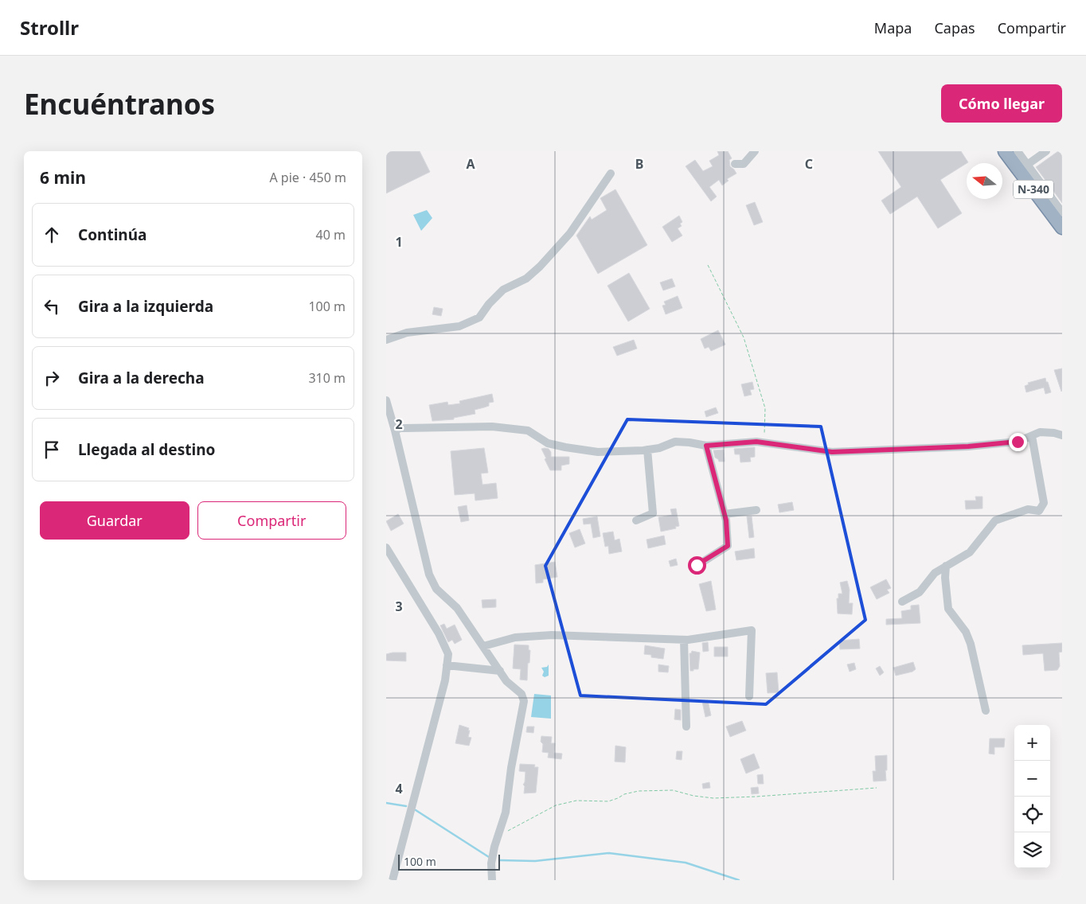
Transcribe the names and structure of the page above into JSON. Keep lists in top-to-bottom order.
{
  "streets": {
    "highway": ["N-340"]
  },
  "scale_bar": "100 m",
  "north": "left",
  "page": {
    "header": "Strollr",
    "nav": ["Mapa", "Capas", "Compartir"],
    "buttons": [
      "Cómo llegar",
      ["Guardar", "Compartir"]
    ],
    "title": "Encuéntranos",
    "heading": ["6 min", "A pie · 450 m"],
    "list": [
      ["Continúa", "40 m"],
      ["Gira a la izquierda", "100 m"],
      ["Gira a la derecha", "310 m"],
      "Llegada al destino"
    ],
    "map_buttons": ["+", "−"],
    "scale": "100 m"
  },
  "grid": {
    "columns": ["A", "B", "C"],
    "rows": [
      "1",
      "2",
      "3",
      "4"
    ]
  }
}
